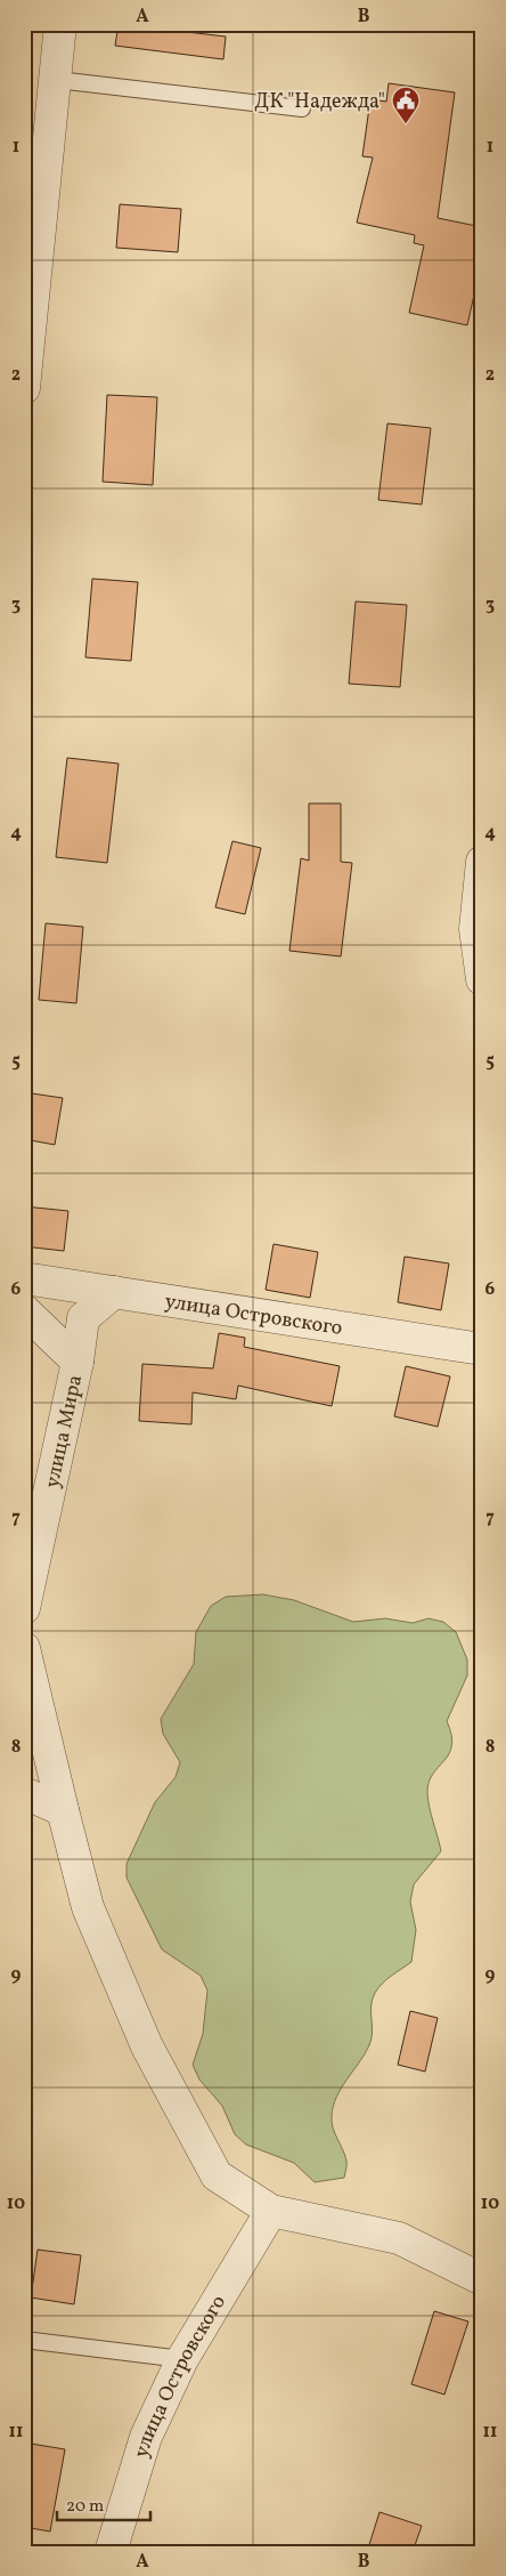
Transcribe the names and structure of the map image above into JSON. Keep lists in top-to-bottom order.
{
  "streets": {
    "street": ["улица Островского", "улица Мира"]
  },
  "places": {
    "public building": ["ДК \"Надежда\""]
  },
  "scale_bar": "20 m",
  "grid": {
    "columns": ["A", "B"],
    "rows": [
      "1",
      "2",
      "3",
      "4",
      "5",
      "6",
      "7",
      "8",
      "9",
      "10",
      "11"
    ]
  }
}
